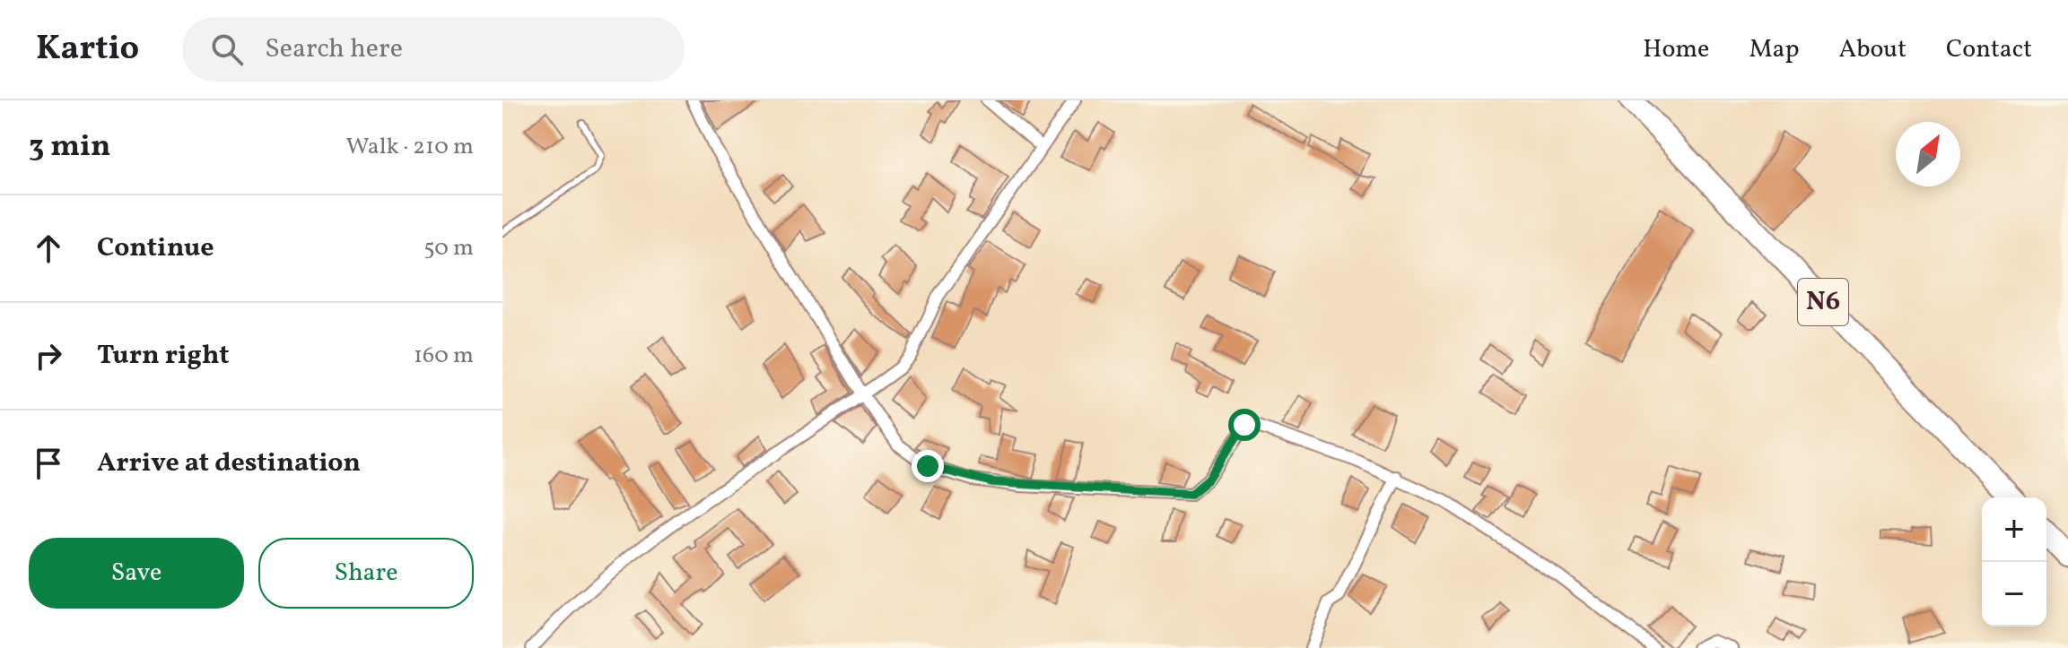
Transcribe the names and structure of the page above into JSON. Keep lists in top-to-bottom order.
{
  "streets": {
    "highway": ["N6"]
  },
  "north": "top right",
  "page": {
    "header": "Kartio",
    "search": "Search here",
    "nav": [
      "Home",
      "Map",
      "About",
      "Contact"
    ],
    "heading": ["3 min", "Walk · 210 m"],
    "list": [
      ["Continue", "50 m"],
      ["Turn right", "160 m"],
      "Arrive at destination"
    ],
    "map_buttons": ["+", "−"],
    "buttons": ["Save", "Share"]
  }
}
